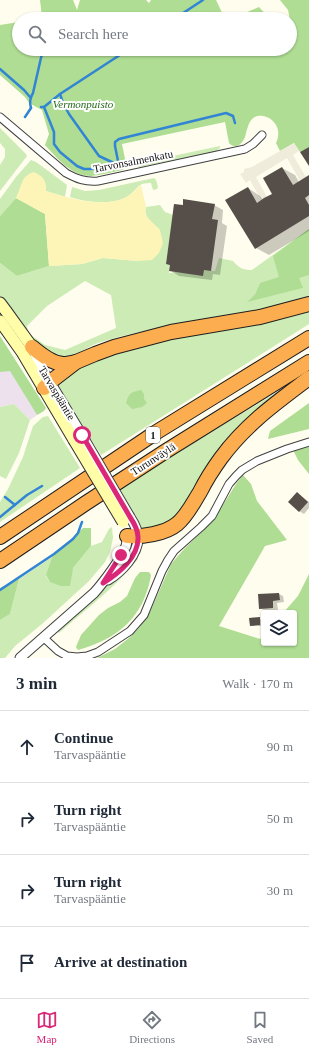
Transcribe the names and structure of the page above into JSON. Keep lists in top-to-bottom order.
{
  "streets": {
    "highway": ["1", "Turunväylä"],
    "main road": ["Tarvaspääntie"],
    "street": ["Tarvonsalmenkatu"]
  },
  "parks": ["Vermonpuisto"],
  "page": {
    "search": "Search here",
    "heading": ["3 min", "Walk · 170 m"],
    "list": [
      ["Continue", "Tarvaspääntie", "90 m"],
      ["Turn right", "Tarvaspääntie", "50 m"],
      ["Turn right", "Tarvaspääntie", "30 m"],
      "Arrive at destination"
    ],
    "nav": ["Map", "Directions", "Saved"]
  }
}
